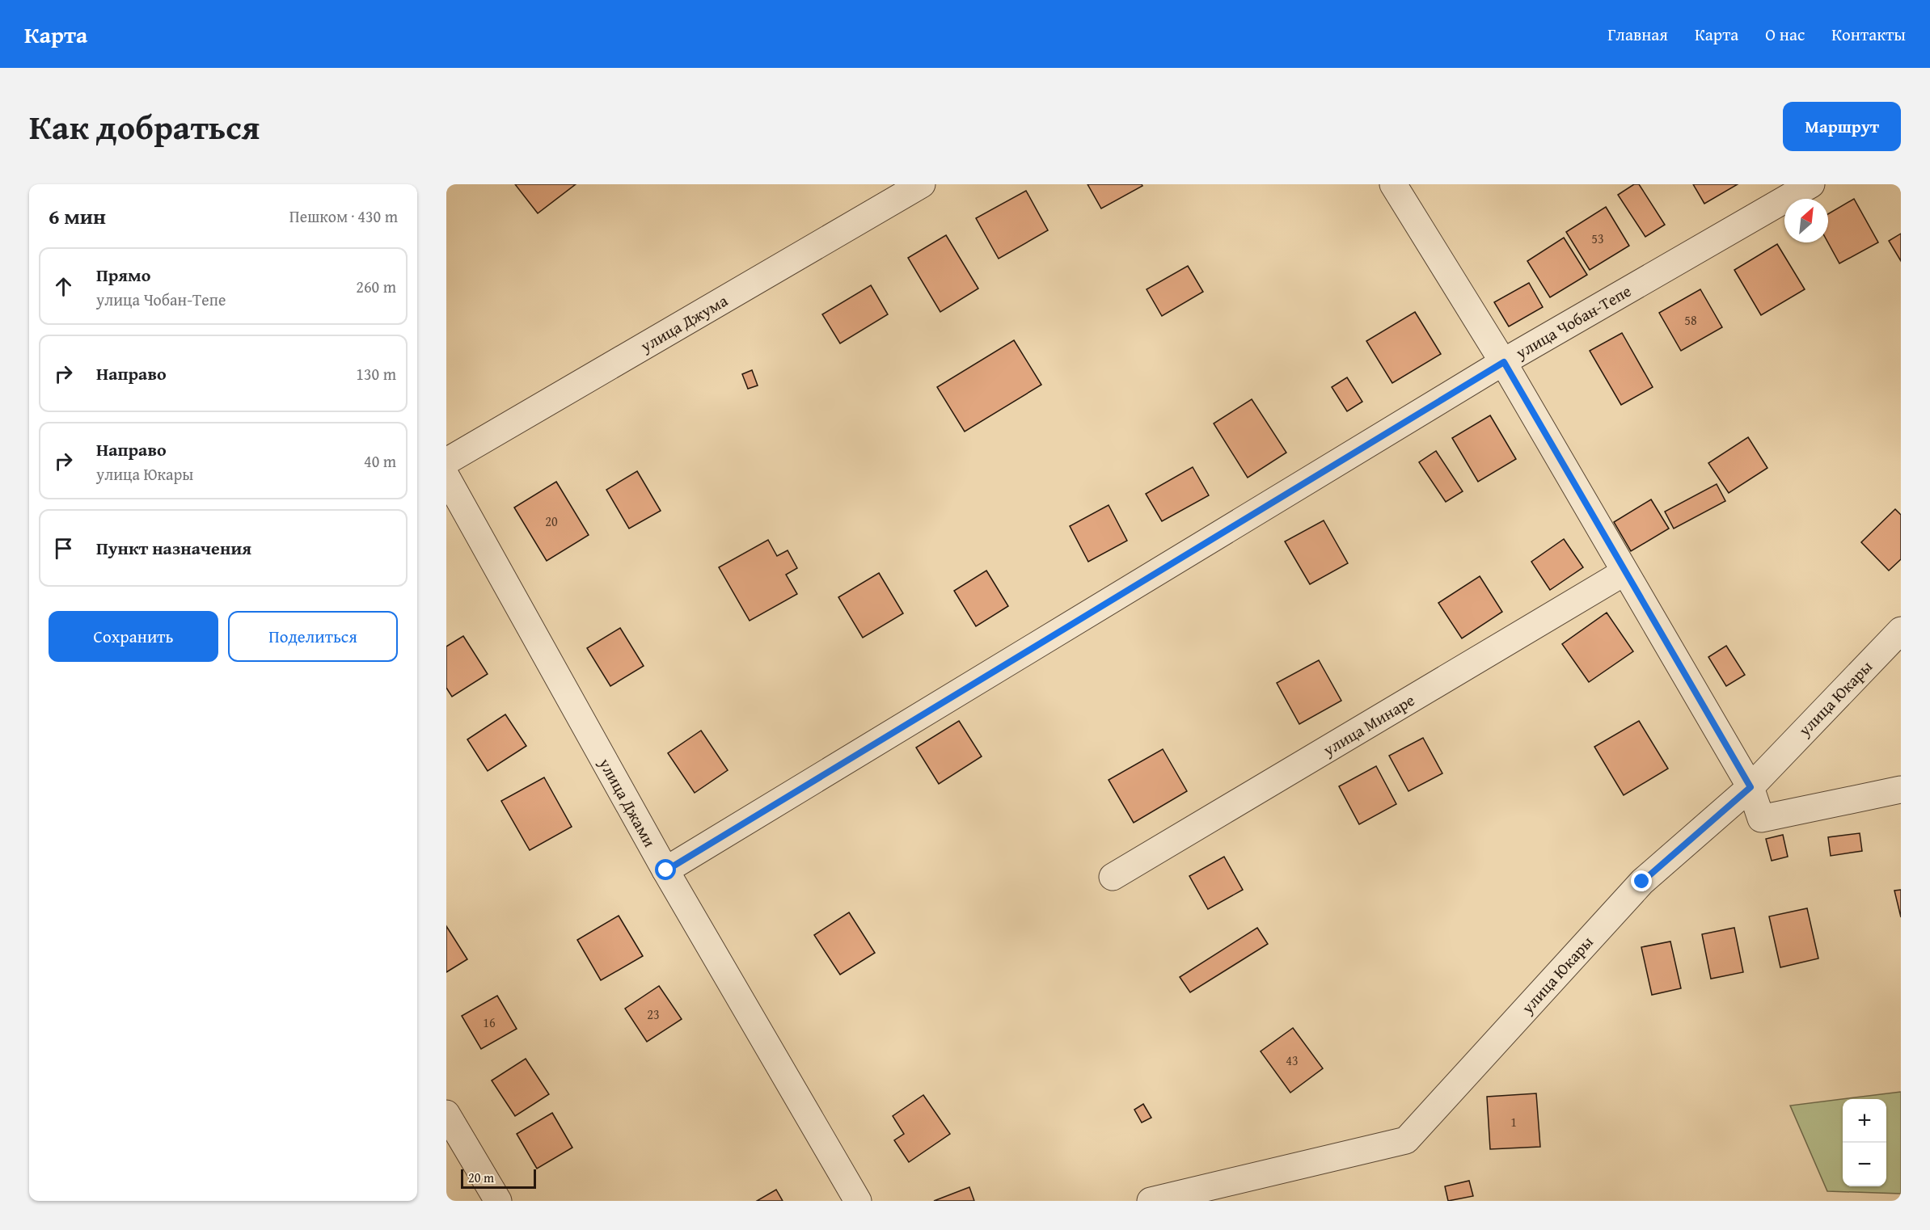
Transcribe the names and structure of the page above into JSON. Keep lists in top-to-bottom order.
{
  "streets": {
    "street": [
      "улица Чобан-Тепе",
      "улица Джума",
      "улица Юкары",
      "улица Минаре",
      "улица Джами"
    ]
  },
  "crossings": [
    ["улица Чобан-Тепе", "улица Джами"]
  ],
  "house_numbers": [
    "53",
    "58",
    "20",
    "23",
    "16",
    "43",
    "1"
  ],
  "scale_bar": "20 m",
  "north": "top right",
  "page": {
    "header": "Карта",
    "nav": [
      "Главная",
      "Карта",
      "О нас",
      "Контакты"
    ],
    "title": "Как добраться",
    "buttons": [
      "Маршрут",
      ["Сохранить", "Поделиться"]
    ],
    "heading": ["6 мин", "Пешком · 430 m"],
    "list": [
      ["Прямо", "улица Чобан-Тепе", "260 m"],
      ["Направо", "130 m"],
      ["Направо", "улица Юкары", "40 m"],
      "Пункт назначения"
    ],
    "map_buttons": ["+", "−"],
    "scale": "20 m"
  }
}
